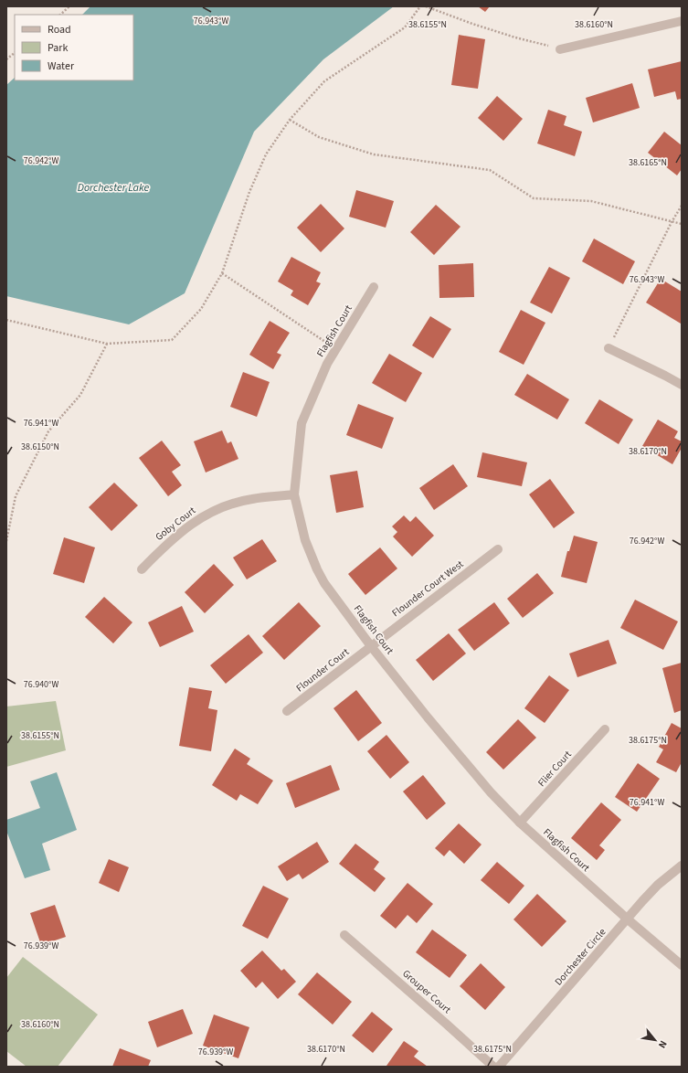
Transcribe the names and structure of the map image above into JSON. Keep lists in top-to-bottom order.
{
  "streets": {
    "street": [
      "Flagfish Court",
      "Goby Court",
      "Flounder Court West",
      "Flounder Court",
      "Flier Court",
      "Dorchester Circle",
      "Grouper Court"
    ]
  },
  "crossings": [
    ["Flagfish Court", "Goby Court"],
    ["Flagfish Court", "Flounder Court West"],
    ["Flagfish Court", "Flounder Court"],
    ["Flagfish Court", "Flier Court"],
    ["Flagfish Court", "Dorchester Circle"],
    ["Flounder Court West", "Flounder Court"]
  ],
  "water": ["Dorchester Lake"],
  "legend": ["Road", "Park", "Water"],
  "north": "bottom right",
  "coordinates": [
    "76.943°W",
    "38.6155°N",
    "38.6160°N",
    "76.942°W",
    "38.6165°N",
    "76.941°W",
    "38.6150°N",
    "38.6170°N",
    "76.940°W",
    "38.6175°N",
    "76.939°W"
  ]
}
